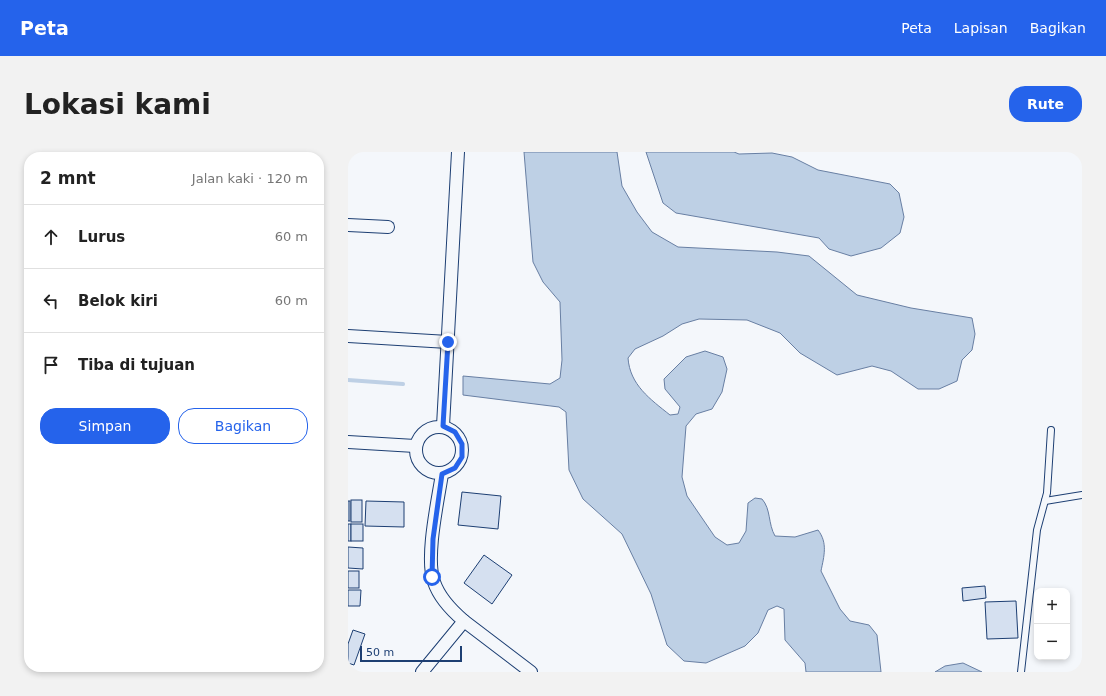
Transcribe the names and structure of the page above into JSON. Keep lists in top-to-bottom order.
{
  "scale_bar": "50 m",
  "page": {
    "header": "Peta",
    "nav": ["Peta", "Lapisan", "Bagikan"],
    "buttons": [
      "Rute",
      ["Simpan", "Bagikan"]
    ],
    "title": "Lokasi kami",
    "heading": ["2 mnt", "Jalan kaki · 120 m"],
    "list": [
      ["Lurus", "60 m"],
      ["Belok kiri", "60 m"],
      "Tiba di tujuan"
    ],
    "map_buttons": ["+", "−"],
    "scale": "50 m"
  }
}
